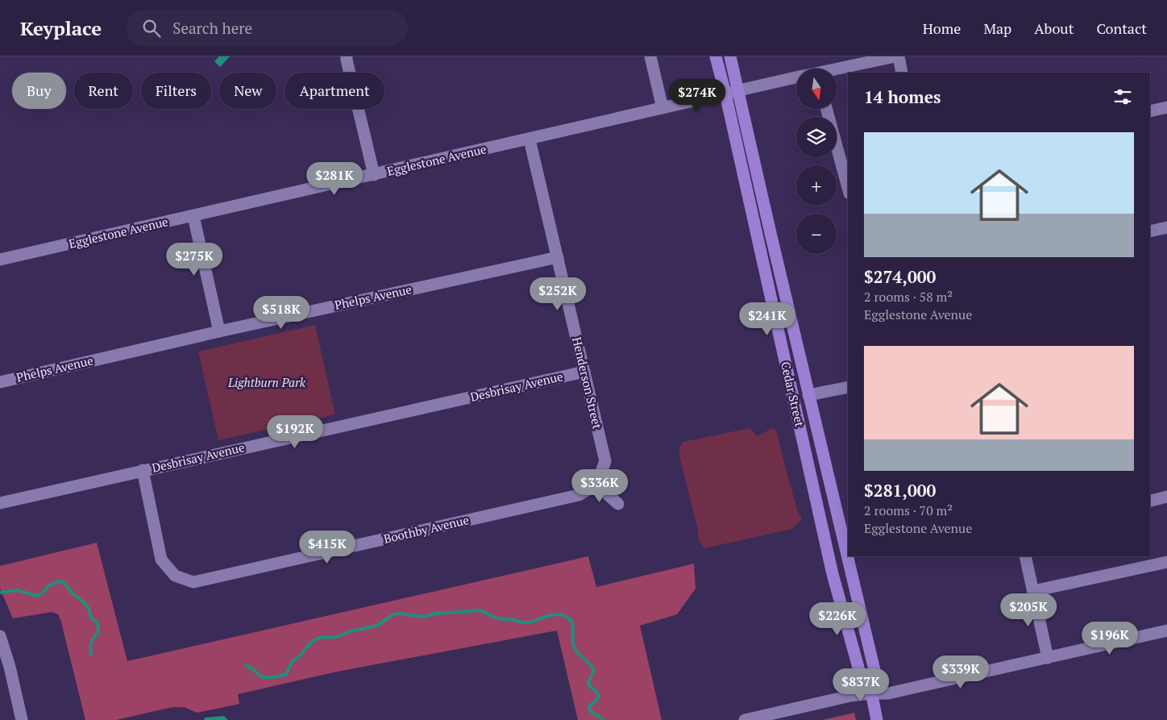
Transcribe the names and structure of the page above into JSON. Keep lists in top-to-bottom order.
{
  "streets": {
    "main road": ["Cedar Street"],
    "street": [
      "Egglestone Avenue",
      "Phelps Avenue",
      "Henderson Street",
      "Desbrisay Avenue",
      "Boothby Avenue"
    ]
  },
  "crossings": [
    ["Egglestone Avenue", "Henderson Street"],
    ["Egglestone Avenue", "Cedar Street"],
    ["Phelps Avenue", "Henderson Street"],
    ["Henderson Street", "Desbrisay Avenue"],
    ["Henderson Street", "Boothby Avenue"],
    ["Desbrisay Avenue", "Boothby Avenue"]
  ],
  "parks": ["Lightburn Park"],
  "north": "bottom",
  "page": {
    "header": "Keyplace",
    "search": "Search here",
    "nav": [
      "Home",
      "Map",
      "About",
      "Contact"
    ],
    "map_buttons": ["+", "−"],
    "chip": [
      "Buy",
      "Rent",
      "Filters",
      "New",
      "Apartment"
    ],
    "heading": "14 homes",
    "price": [
      "$274K",
      "$281K",
      "$275K",
      "$252K",
      "$518K",
      "$241K",
      "$192K",
      "$336K",
      "$415K",
      "$205K",
      "$226K",
      "$196K",
      "$339K",
      "$837K"
    ],
    "list": [
      {
        "name": "$274,000",
        "note": "2 rooms · 58 m² · Egglestone Avenue"
      },
      {
        "name": "$281,000",
        "note": "2 rooms · 70 m² · Egglestone Avenue"
      }
    ]
  }
}
